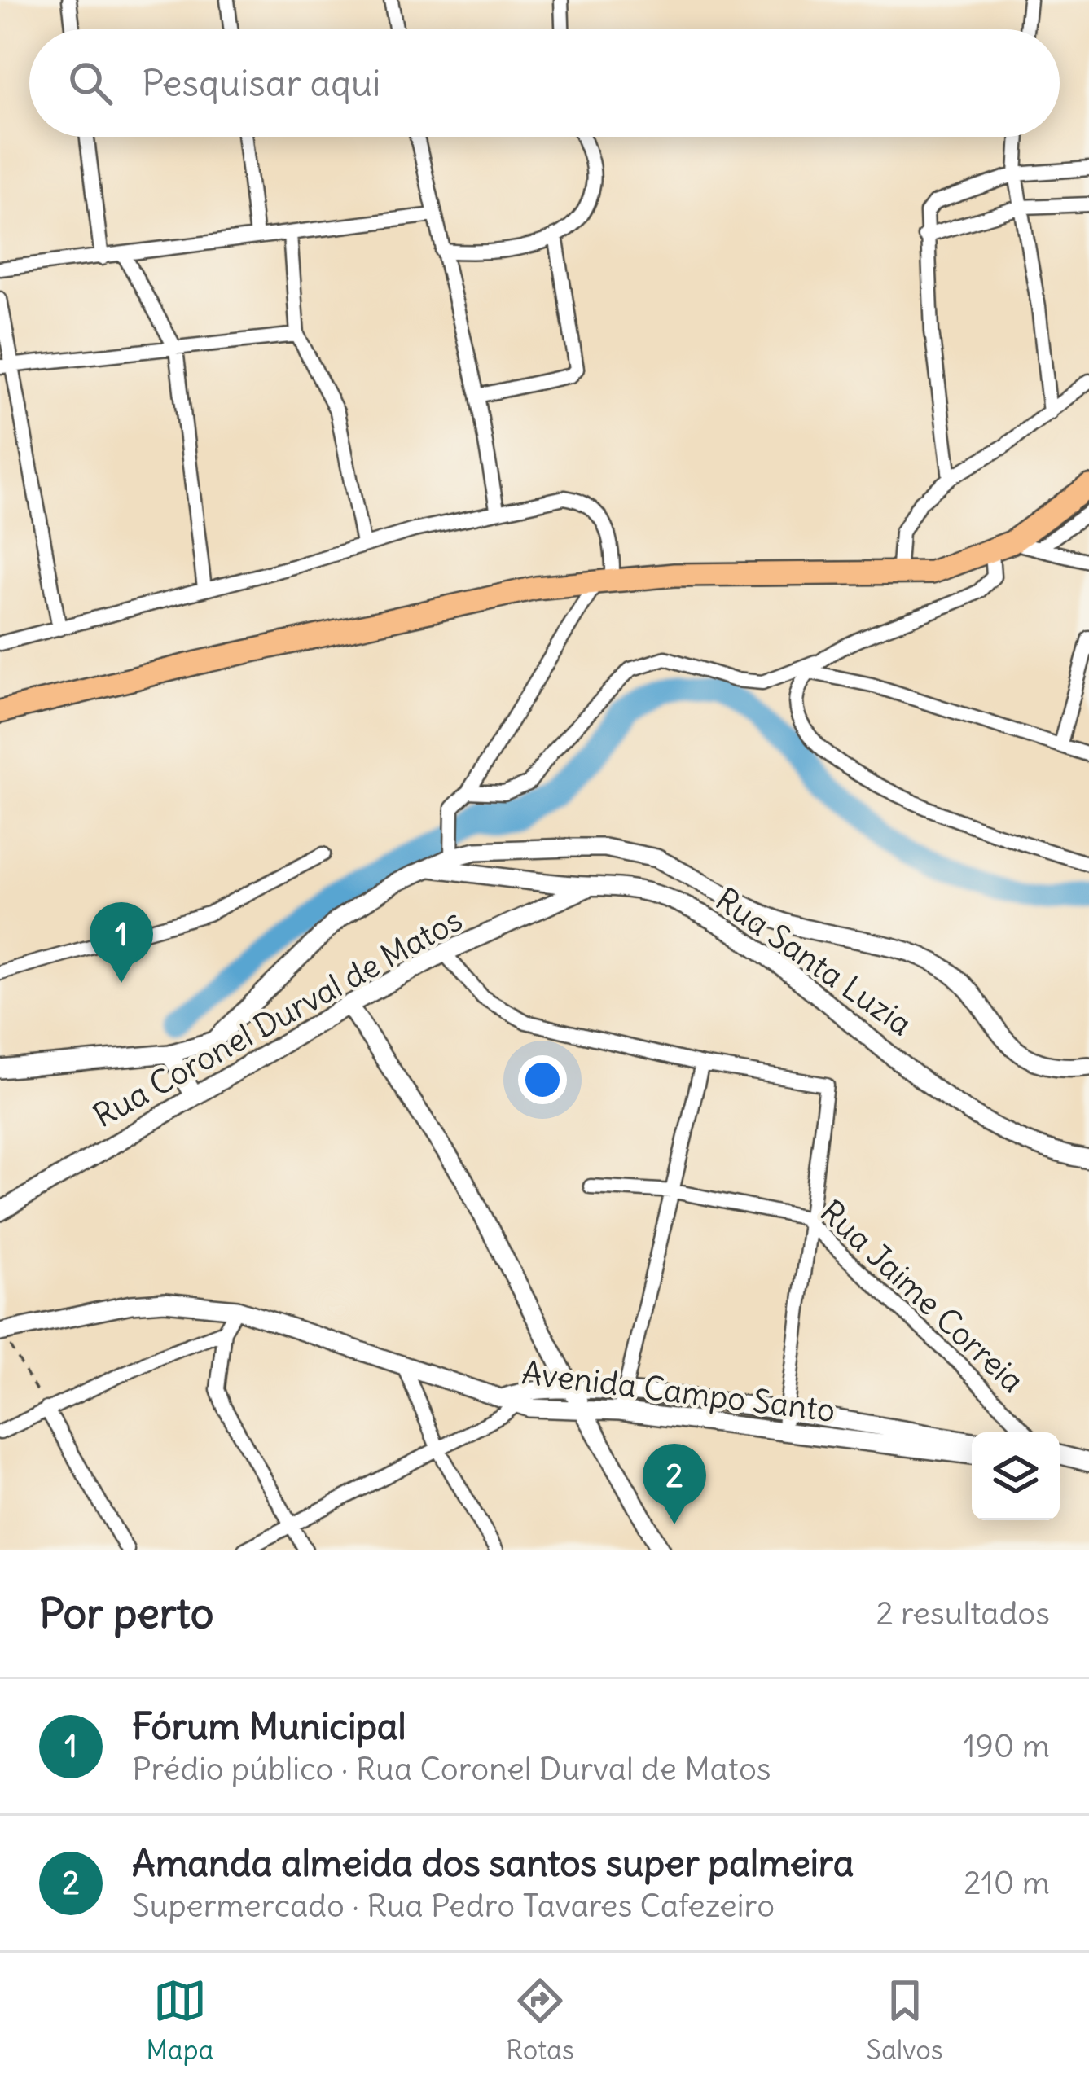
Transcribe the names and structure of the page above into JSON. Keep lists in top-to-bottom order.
{
  "streets": {
    "street": [
      "Rua Santa Luzia",
      "Rua Coronel Durval de Matos",
      "Rua Jaime Correia",
      "Avenida Campo Santo"
    ]
  },
  "crossings": [
    ["Rua Santa Luzia", "Rua Coronel Durval de Matos"]
  ],
  "page": {
    "search": "Pesquisar aqui",
    "pins": ["1", "2"],
    "heading": ["Por perto", "2 resultados"],
    "list": [
      {
        "mark": "1",
        "name": "Fórum Municipal",
        "note": "Prédio público · Rua Coronel Durval de Matos",
        "value": "190 m"
      },
      {
        "mark": "2",
        "name": "Amanda almeida dos santos super palmeira",
        "note": "Supermercado · Rua Pedro Tavares Cafezeiro",
        "value": "210 m"
      }
    ],
    "nav": ["Mapa", "Rotas", "Salvos"]
  }
}
